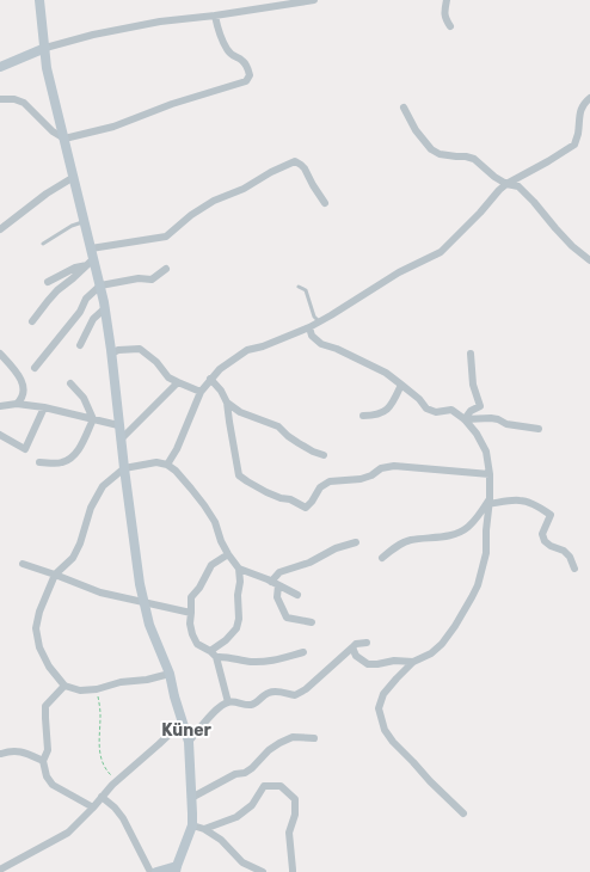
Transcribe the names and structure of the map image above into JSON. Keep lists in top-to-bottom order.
{
  "districts": ["Küner"]
}
